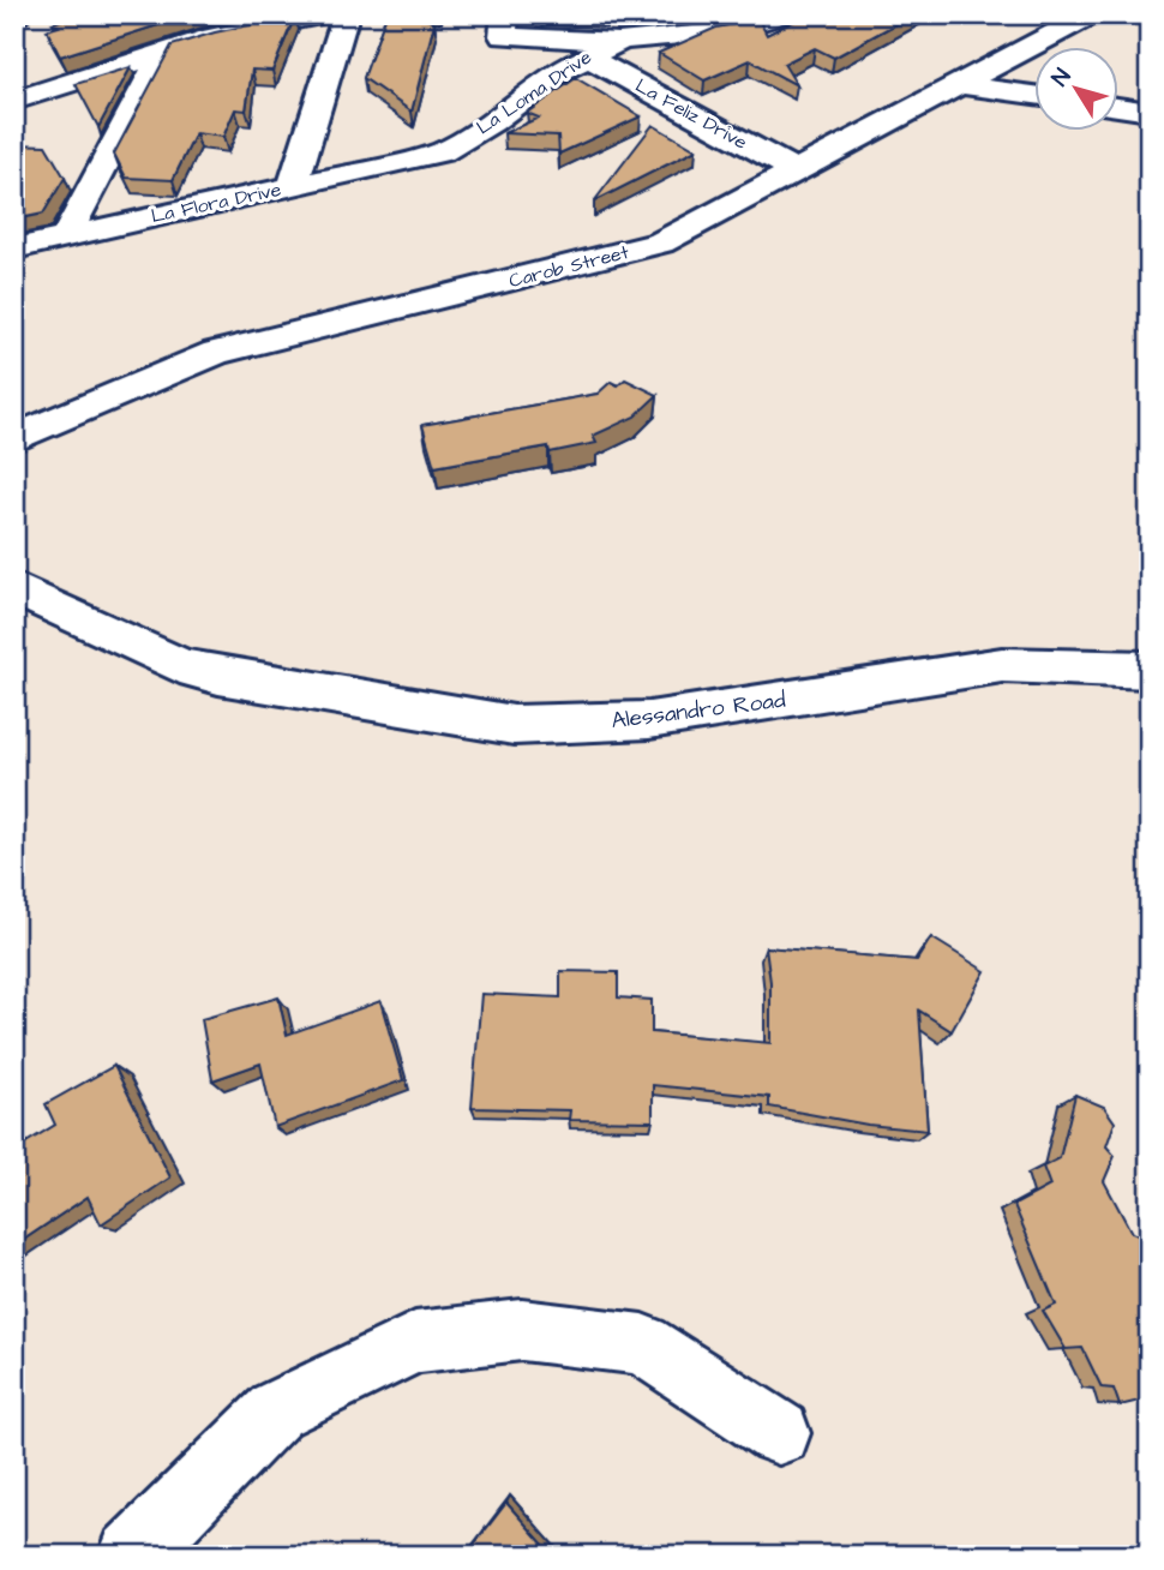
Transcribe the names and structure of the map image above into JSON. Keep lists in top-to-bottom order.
{
  "streets": {
    "street": [
      "La Loma Drive",
      "La Feliz Drive",
      "La Flora Drive",
      "Carob Street",
      "Alessandro Road"
    ]
  },
  "crossings": [
    ["La Loma Drive", "La Feliz Drive"],
    ["La Loma Drive", "La Flora Drive"],
    ["La Feliz Drive", "Carob Street"]
  ],
  "north": "top left"
}
